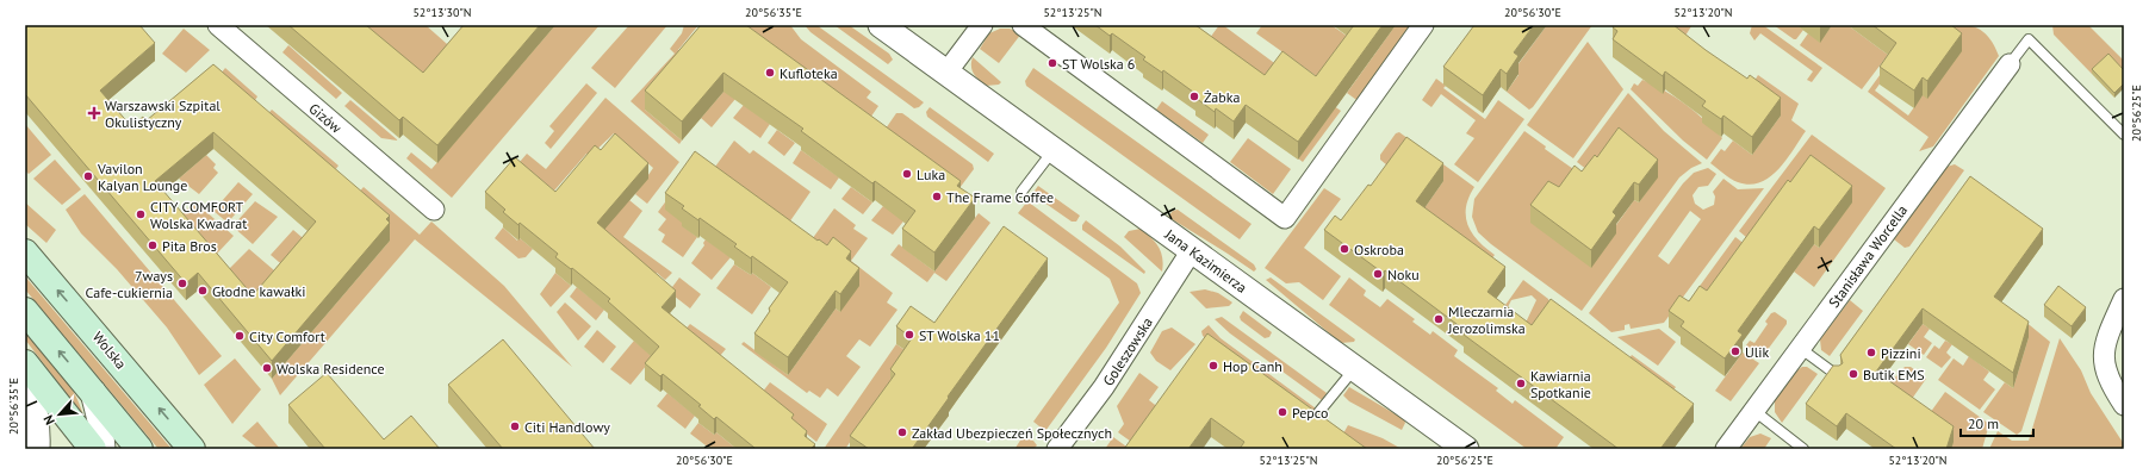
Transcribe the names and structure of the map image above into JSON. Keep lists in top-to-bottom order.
{
  "streets": {
    "main road": ["Wolska"],
    "street": [
      "Gizów",
      "Stanisława Worcella",
      "Jana Kazimierza",
      "Goleszowska"
    ]
  },
  "crossings": [
    ["Jana Kazimierza", "Goleszowska"]
  ],
  "places": {
    "other": [
      "ST Wolska 6",
      "Kufloteka",
      "Żabka",
      "Luka",
      "Vavilon Kalyan Lounge",
      "The Frame Coffee",
      "CITY COMFORT Wolska Kwadrat",
      "Pita Bros",
      "Oskroba",
      "Noku",
      "7ways Cafe-cukiernia",
      "Głodne kawałki",
      "Mleczarnia Jerozolimska",
      "ST Wolska 11",
      "City Comfort",
      "Ulik",
      "Pizzini",
      "Hop Canh",
      "Wolska Residence",
      "Butik EMS",
      "Kawiarnia Spotkanie",
      "Pepco",
      "Citi Handlowy",
      "Zakład Ubezpieczeń Społecznych"
    ],
    "health": ["Warszawski Szpital Okulistyczny"]
  },
  "scale_bar": "20 m",
  "north": "bottom left",
  "coordinates": [
    "52°13'30\"N",
    "20°56'35\"E",
    "52°13'25\"N",
    "20°56'30\"E",
    "52°13'20\"N",
    "20°56'25\"E"
  ]
}
